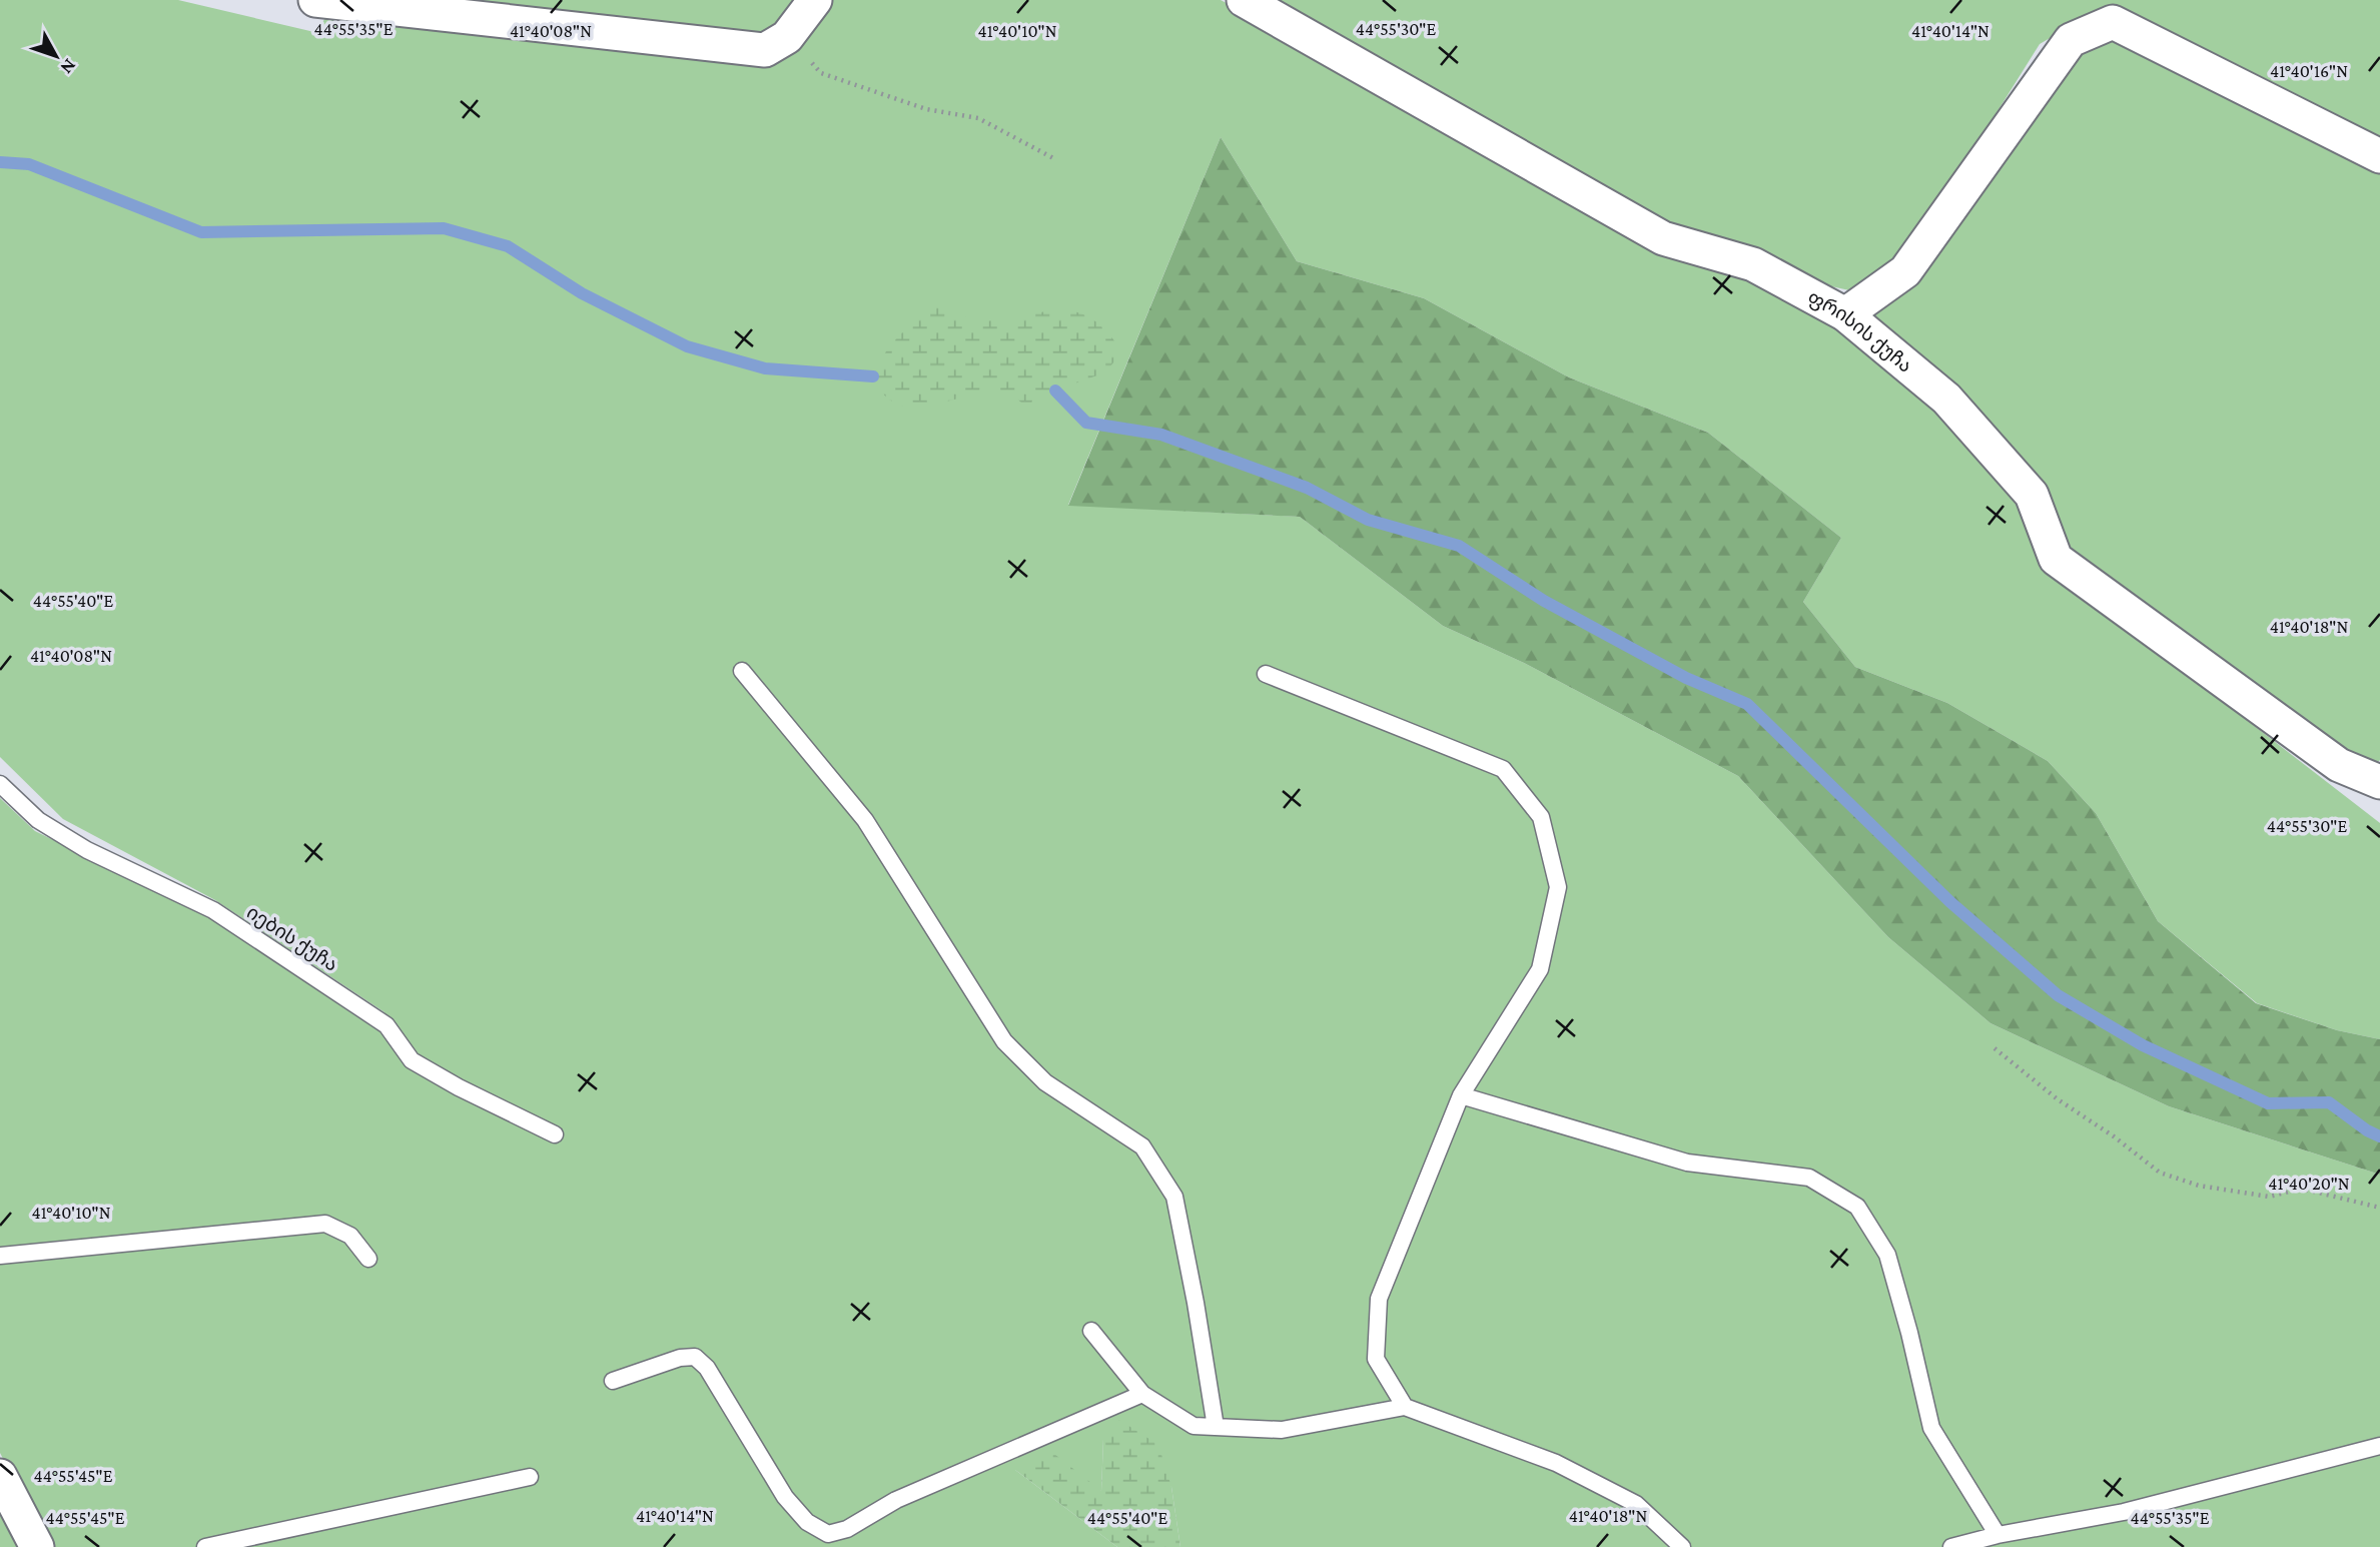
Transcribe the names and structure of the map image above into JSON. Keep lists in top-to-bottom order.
{
  "streets": {
    "street": ["ფრისის ქუჩა"],
    "lane": ["იების ქუჩა"]
  },
  "north": "bottom right",
  "coordinates": [
    "44°55'35\"E",
    "44°55'30\"E",
    "41°40'08\"N",
    "41°40'10\"N",
    "41°40'14\"N",
    "41°40'16\"N",
    "44°55'40\"E",
    "41°40'18\"N",
    "41°40'20\"N",
    "44°55'45\"E"
  ]
}
